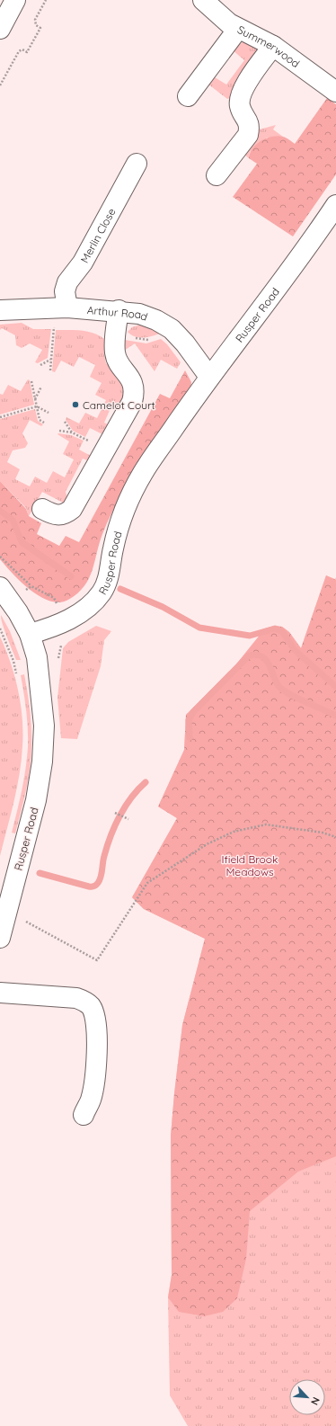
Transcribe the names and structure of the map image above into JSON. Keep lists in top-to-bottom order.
{
  "streets": {
    "street": [
      "Summerwood",
      "Merlin Close",
      "Arthur Road",
      "Rusper Road"
    ]
  },
  "crossings": [
    ["Merlin Close", "Arthur Road"],
    ["Arthur Road", "Rusper Road"]
  ],
  "parks": ["Ifield Brook Meadows"],
  "places": ["Camelot Court"],
  "north": "bottom right"
}
